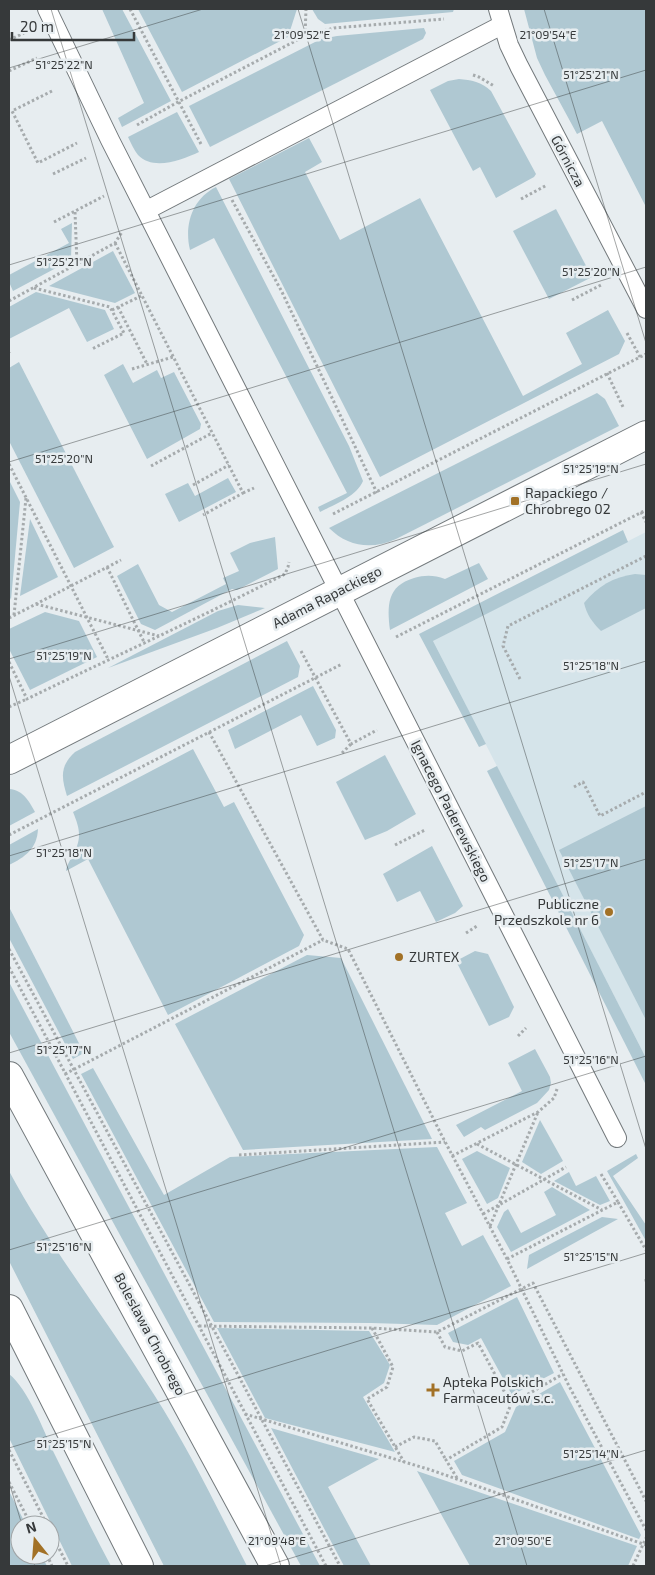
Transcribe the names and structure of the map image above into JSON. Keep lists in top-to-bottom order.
{
  "streets": {
    "street": ["Adama Rapackiego", "Bolesława Chrobrego"],
    "lane": ["Górnicza", "Ignacego Paderewskiego"]
  },
  "crossings": [
    ["Adama Rapackiego", "Ignacego Paderewskiego"]
  ],
  "places": {
    "transit": ["Rapackiego / Chrobrego 02"],
    "other": ["Publiczne Przedszkole nr 6", "ZURTEX"],
    "health": ["Apteka Polskich Farmaceutów s.c."]
  },
  "scale_bar": "20 m",
  "north": "top",
  "coordinates": [
    "21°09'52\"E",
    "21°09'54\"E",
    "51°25'22\"N",
    "51°25'21\"N",
    "51°25'20\"N",
    "51°25'19\"N",
    "51°25'18\"N",
    "51°25'17\"N",
    "51°25'16\"N",
    "51°25'15\"N",
    "51°25'14\"N",
    "21°09'48\"E",
    "21°09'50\"E"
  ]
}
